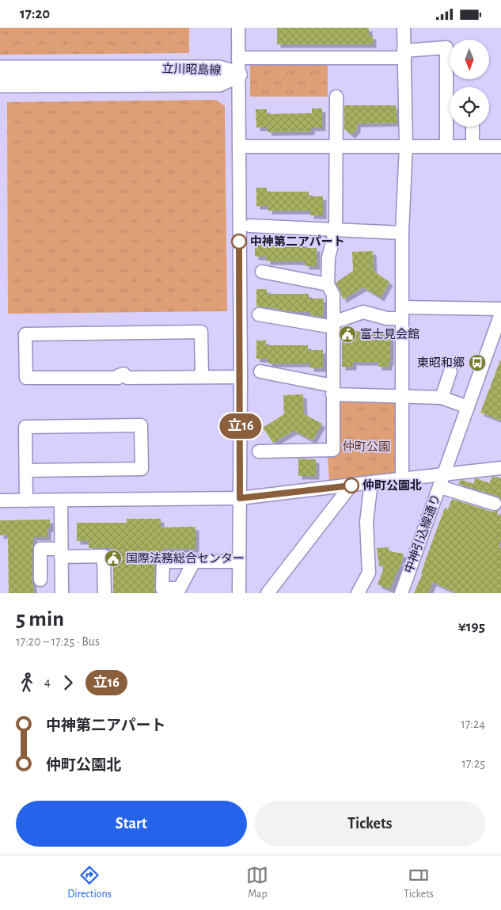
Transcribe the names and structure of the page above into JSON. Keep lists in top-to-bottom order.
{
  "streets": {
    "main road": ["立川昭島線"],
    "street": ["中神引込線通り"]
  },
  "parks": ["仲町公園"],
  "places": {
    "other": ["中神第二アパート", "仲町公園北"],
    "public building": ["富士見会館", "国際法務総合センター"],
    "bus stop": ["東昭和郷"]
  },
  "lines": ["bus line 立16"],
  "north": "bottom",
  "page": {
    "status": "17:20",
    "on_map": "立16",
    "heading": ["5 min", "17:20 – 17:25 · Bus", "¥195"],
    "legs": ["4", "立16"],
    "list": [
      {
        "name": "中神第二アパート",
        "value": "17:24"
      },
      {
        "name": "仲町公園北",
        "value": "17:25"
      }
    ],
    "buttons": ["Start", "Tickets"],
    "tabs": ["Directions", "Map", "Tickets"]
  }
}
